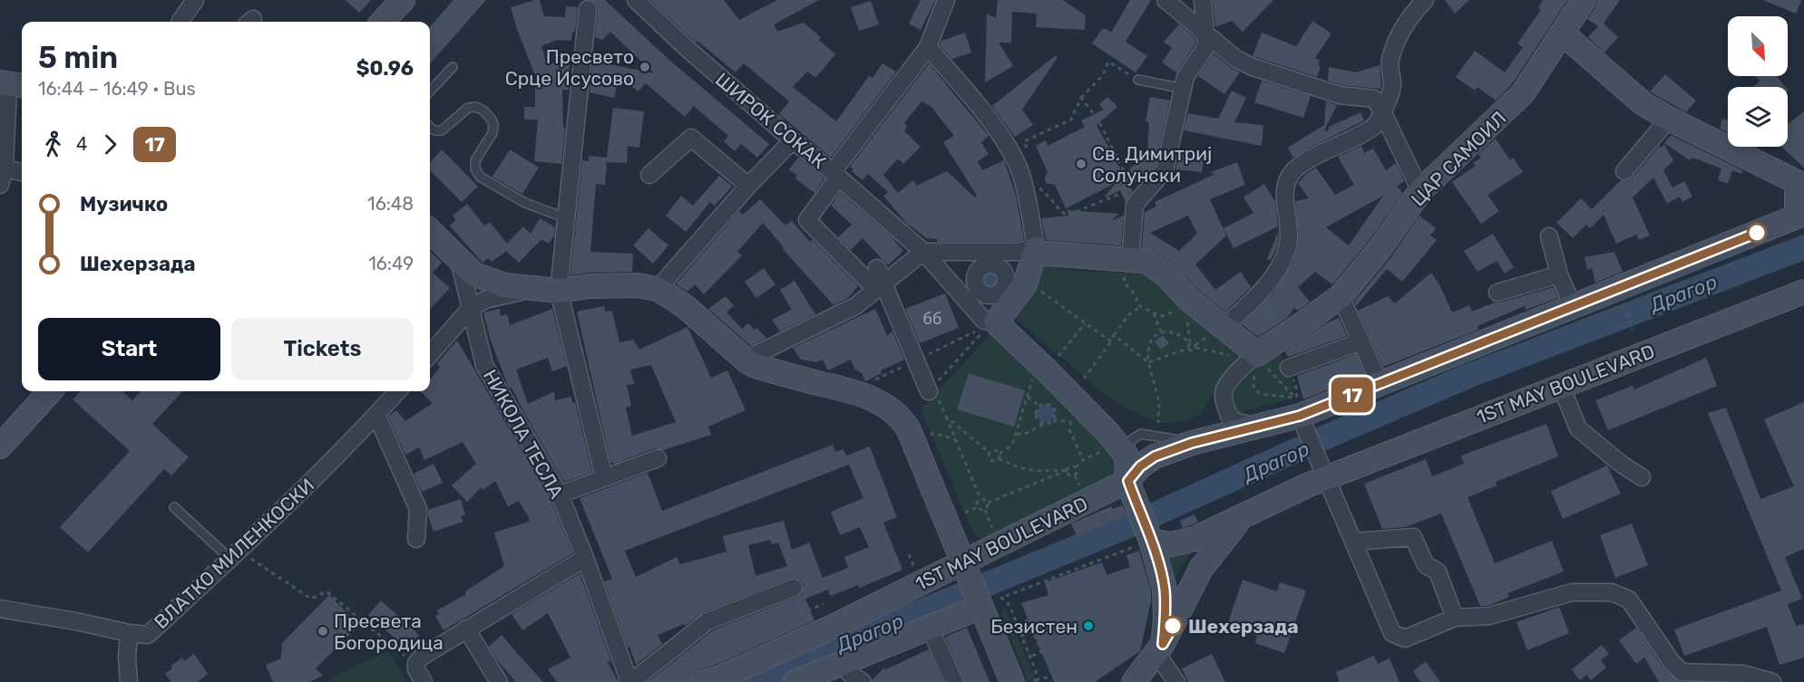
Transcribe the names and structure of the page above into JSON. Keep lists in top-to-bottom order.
{
  "streets": {
    "street": [
      "ШИРОК СОКАК",
      "ЦАР САМОИЛ",
      "1ST MAY BOULEVARD",
      "НИКОЛА ТЕСЛА",
      "ВЛАТКО МИЛЕНКОСКИ"
    ]
  },
  "water": ["Драгор"],
  "places": [
    "Пресвето Срце Исусово",
    "Св. Димитриј Солунски",
    "Безистен",
    "Шехерзада",
    "Пресвета Богородица"
  ],
  "lines": ["bus line 17"],
  "house_numbers": ["бб"],
  "north": "bottom right",
  "page": {
    "on_map": "17",
    "heading": ["5 min", "16:44 – 16:49 · Bus", "$0.96"],
    "legs": ["4", "17"],
    "list": [
      {
        "name": "Музичко",
        "value": "16:48"
      },
      {
        "name": "Шехерзада",
        "value": "16:49"
      }
    ],
    "buttons": ["Start", "Tickets"]
  }
}
